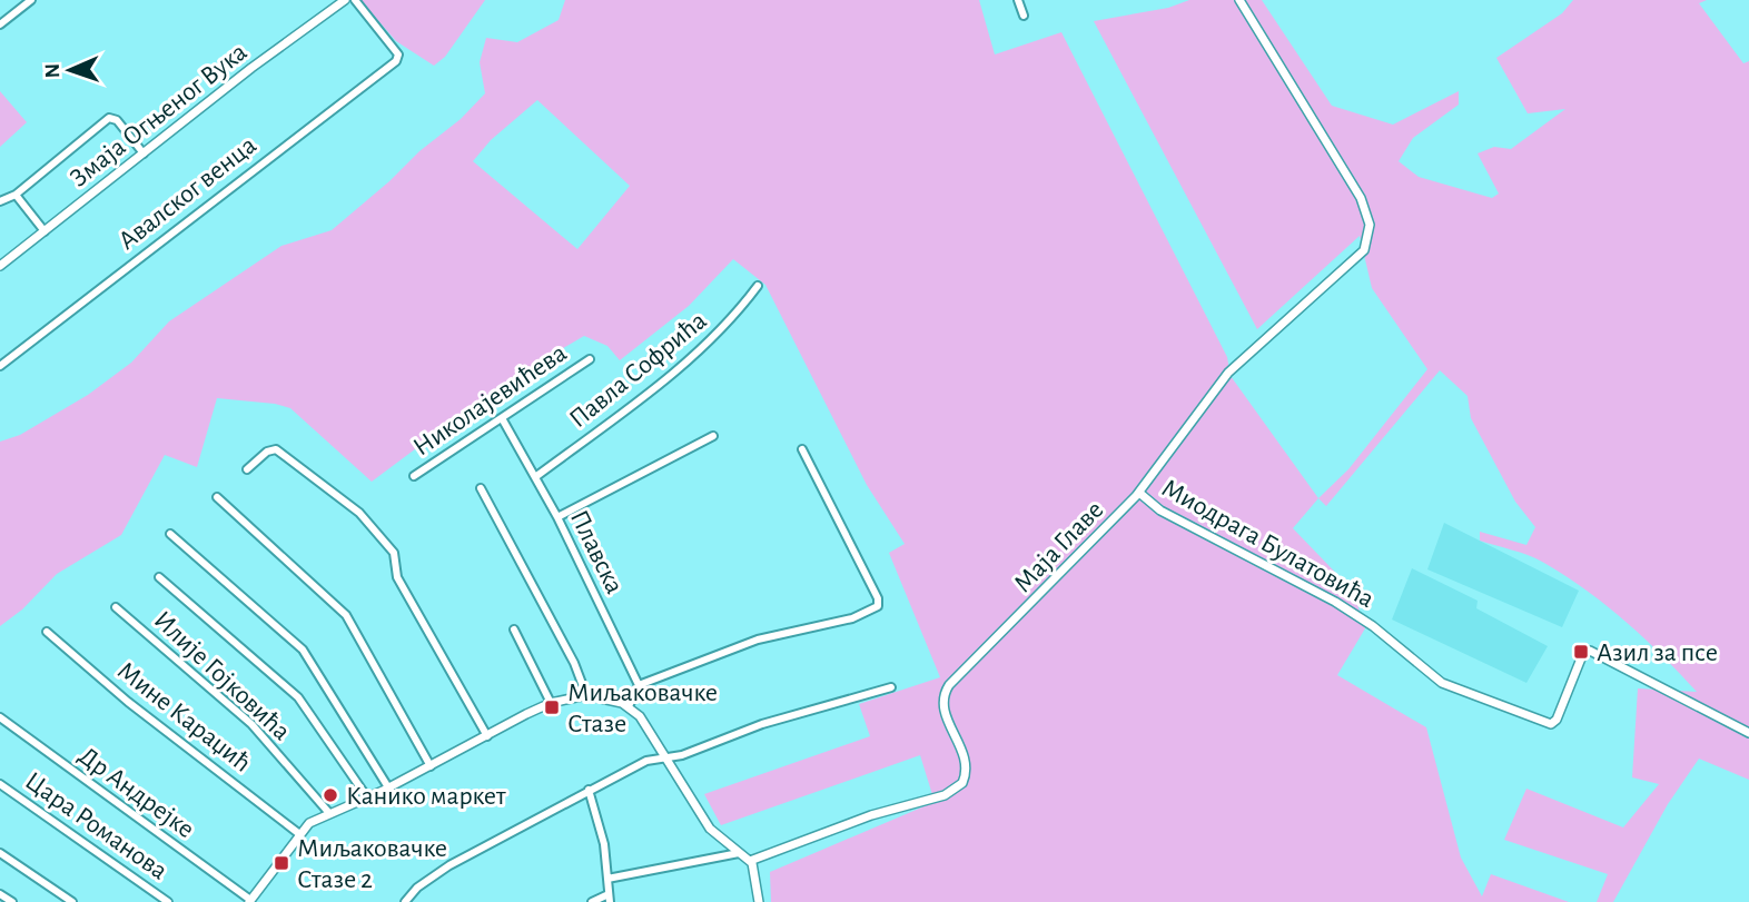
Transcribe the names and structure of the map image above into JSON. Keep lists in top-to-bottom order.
{
  "streets": {
    "street": [
      "Змаја Огњеног Вука",
      "Авалског венца",
      "Павла Софрића",
      "Николајевићева",
      "Миодрага Булатовића",
      "Маја Главе",
      "Плавска",
      "Илије Гојковића",
      "Мине Караџић",
      "Др Андрејке",
      "Цара Романова"
    ]
  },
  "crossings": [
    ["Павла Софрића", "Плавска"],
    ["Николајевићева", "Плавска"],
    ["Миодрага Булатовића", "Маја Главе"]
  ],
  "places": {
    "transit": ["Азил за псе", "Миљаковачке Стазе", "Миљаковачке Стазе 2"],
    "other": ["Канико маркет"]
  },
  "north": "left"
}
